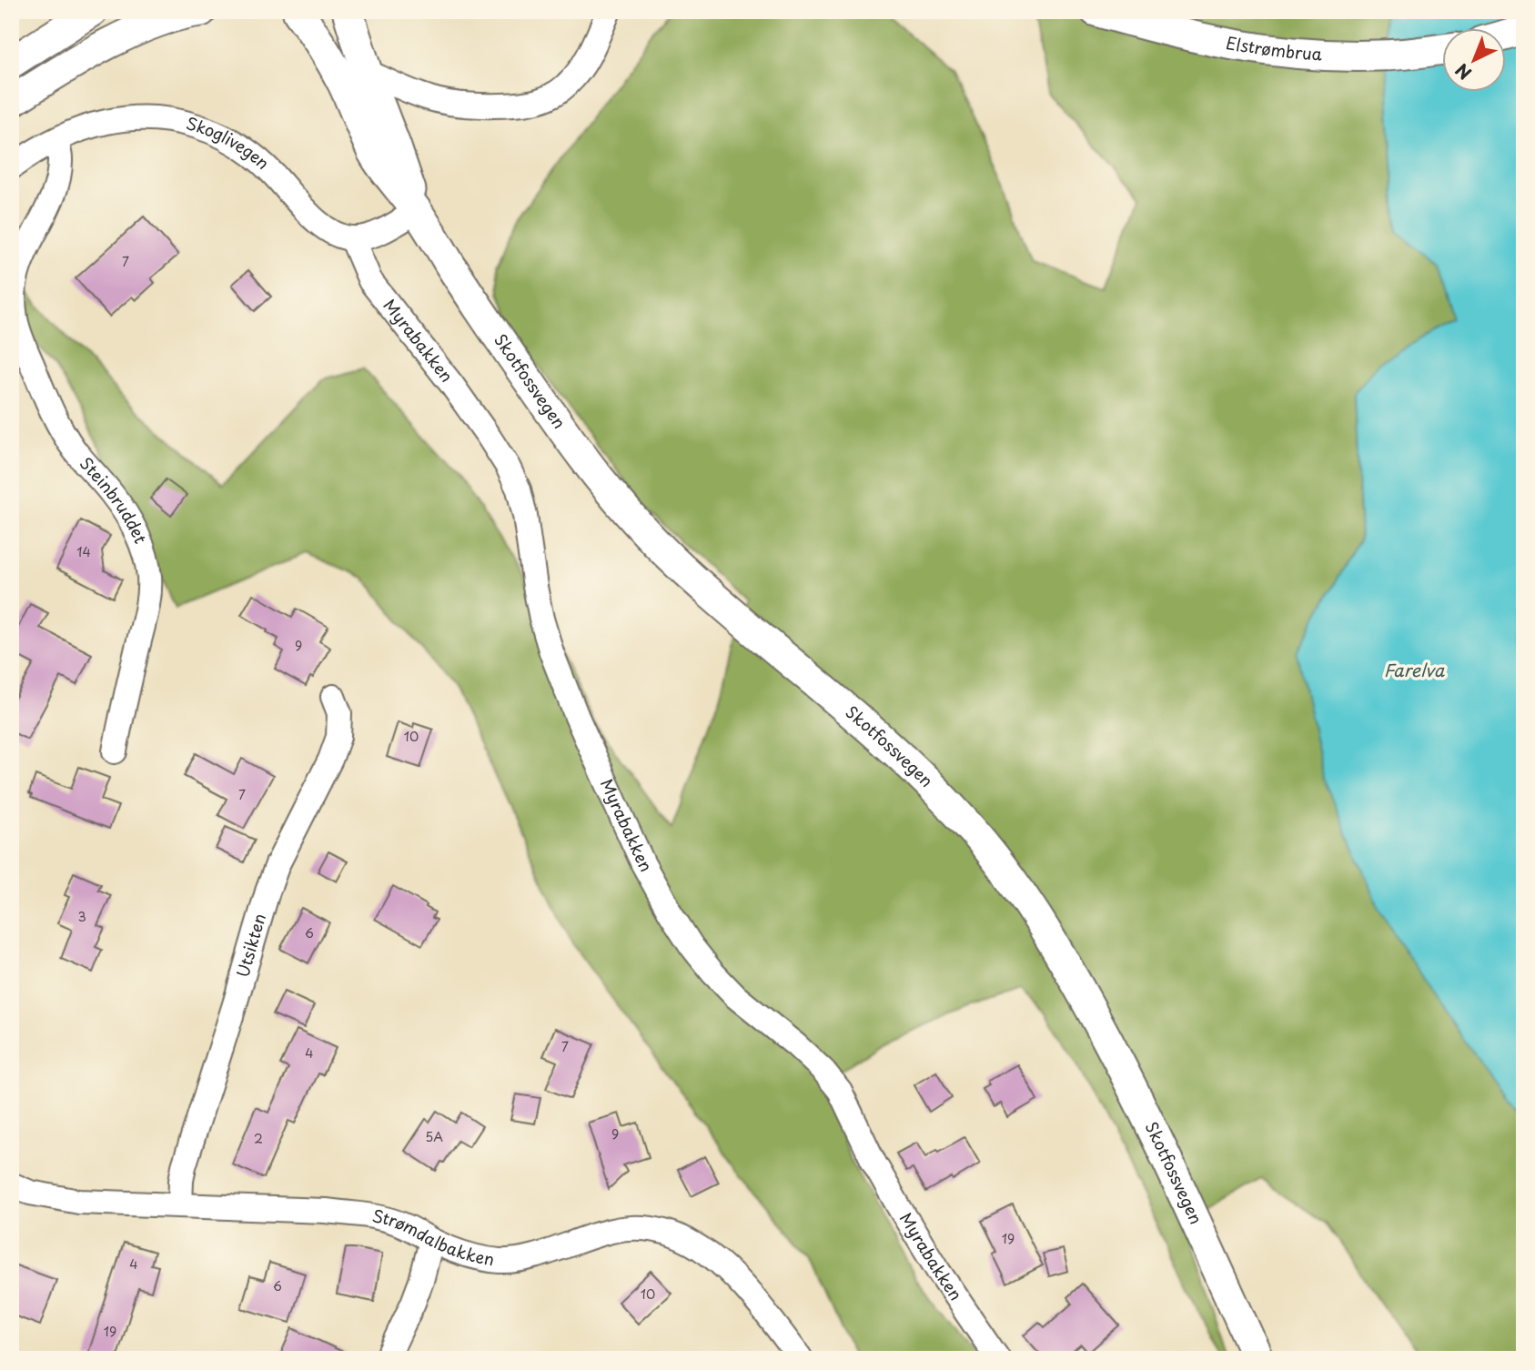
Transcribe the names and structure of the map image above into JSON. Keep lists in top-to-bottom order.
{
  "streets": {
    "main road": ["Elstrømbrua", "Skotfossvegen"],
    "street": [
      "Skoglivegen",
      "Myrabakken",
      "Steinbruddet",
      "Utsikten",
      "Strømdalbakken"
    ]
  },
  "crossings": [
    ["Skoglivegen", "Myrabakken"],
    ["Skoglivegen", "Steinbruddet"],
    ["Utsikten", "Strømdalbakken"]
  ],
  "water": ["Farelva"],
  "house_numbers": [
    "7",
    "14",
    "9",
    "10",
    "7",
    "3",
    "6",
    "7",
    "4",
    "9",
    "5A",
    "2",
    "19",
    "4",
    "6",
    "10",
    "19"
  ],
  "north": "bottom left"
}
